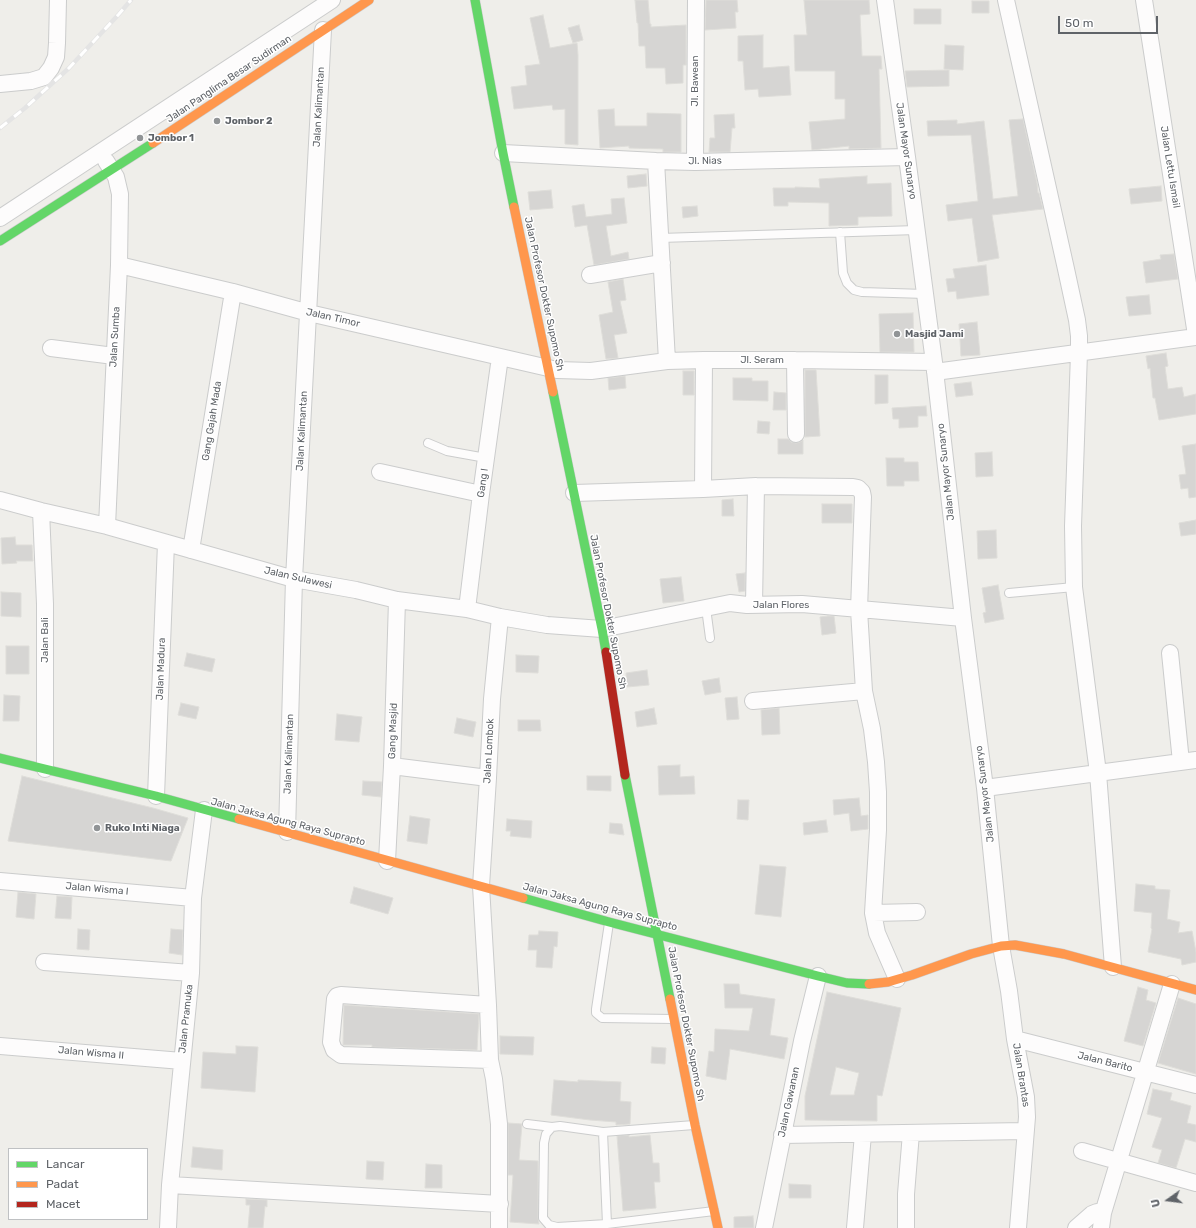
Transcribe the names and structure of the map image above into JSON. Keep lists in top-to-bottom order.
{
  "streets": {
    "main road": ["Jalan Panglima Besar Sudirman", "Jalan Profesor Dokter Supomo Sh", "Jalan Jaksa Agung Raya Suprapto"],
    "street": [
      "Jl. Bawean",
      "Jalan Kalimantan",
      "Jalan Mayor Sunaryo",
      "Jl. Nias",
      "Jalan Lettu Ismail",
      "Jalan Timor",
      "Jalan Sumba",
      "Jl. Seram",
      "Gang Gajah Mada",
      "Gang I",
      "Jalan Sulawesi",
      "Jalan Flores",
      "Jalan Bali",
      "Jalan Madura",
      "Gang Masjid",
      "Jalan Lombok",
      "Jalan Wisma I",
      "Jalan Pramuka",
      "Jalan Wisma II",
      "Jalan Barito",
      "Jalan Brantas",
      "Jalan Gawanan"
    ]
  },
  "crossings": [
    ["Jalan Panglima Besar Sudirman", "Jalan Kalimantan"],
    ["Jalan Panglima Besar Sudirman", "Jalan Sumba"],
    ["Jl. Bawean", "Jl. Nias"],
    ["Jalan Kalimantan", "Jalan Timor"],
    ["Jalan Kalimantan", "Jalan Sulawesi"],
    ["Jalan Kalimantan", "Jalan Jaksa Agung Raya Suprapto"],
    ["Jalan Mayor Sunaryo", "Jl. Nias"],
    ["Jalan Mayor Sunaryo", "Jl. Seram"],
    ["Jalan Mayor Sunaryo", "Jalan Flores"],
    ["Jalan Mayor Sunaryo", "Jalan Jaksa Agung Raya Suprapto"],
    ["Jalan Mayor Sunaryo", "Jalan Brantas"],
    ["Jl. Nias", "Jalan Profesor Dokter Supomo Sh"],
    ["Jalan Lettu Ismail", "Jl. Seram"],
    ["Jalan Profesor Dokter Supomo Sh", "Jalan Timor"],
    ["Jalan Profesor Dokter Supomo Sh", "Jalan Sulawesi"],
    ["Jalan Profesor Dokter Supomo Sh", "Jalan Flores"],
    ["Jalan Profesor Dokter Supomo Sh", "Jalan Jaksa Agung Raya Suprapto"],
    ["Jalan Timor", "Jalan Sumba"],
    ["Jalan Timor", "Jl. Seram"],
    ["Jalan Timor", "Gang Gajah Mada"],
    ["Jalan Timor", "Gang I"],
    ["Jalan Sumba", "Jalan Sulawesi"],
    ["Gang Gajah Mada", "Jalan Sulawesi"],
    ["Gang I", "Jalan Sulawesi"],
    ["Jalan Sulawesi", "Jalan Flores"],
    ["Jalan Sulawesi", "Jalan Bali"],
    ["Jalan Sulawesi", "Jalan Madura"],
    ["Jalan Sulawesi", "Gang Masjid"],
    ["Jalan Sulawesi", "Jalan Lombok"],
    ["Jalan Bali", "Jalan Jaksa Agung Raya Suprapto"],
    ["Jalan Madura", "Jalan Jaksa Agung Raya Suprapto"],
    ["Gang Masjid", "Jalan Jaksa Agung Raya Suprapto"],
    ["Jalan Lombok", "Jalan Jaksa Agung Raya Suprapto"],
    ["Jalan Jaksa Agung Raya Suprapto", "Jalan Pramuka"],
    ["Jalan Jaksa Agung Raya Suprapto", "Jalan Brantas"],
    ["Jalan Jaksa Agung Raya Suprapto", "Jalan Gawanan"],
    ["Jalan Wisma I", "Jalan Pramuka"],
    ["Jalan Pramuka", "Jalan Wisma II"],
    ["Jalan Barito", "Jalan Brantas"]
  ],
  "places": [
    "Jombor 2",
    "Jombor 1",
    "Masjid Jami",
    "Ruko Inti Niaga"
  ],
  "legend": ["Lancar", "Padat", "Macet"],
  "scale_bar": "50 m",
  "north": "left"
}
